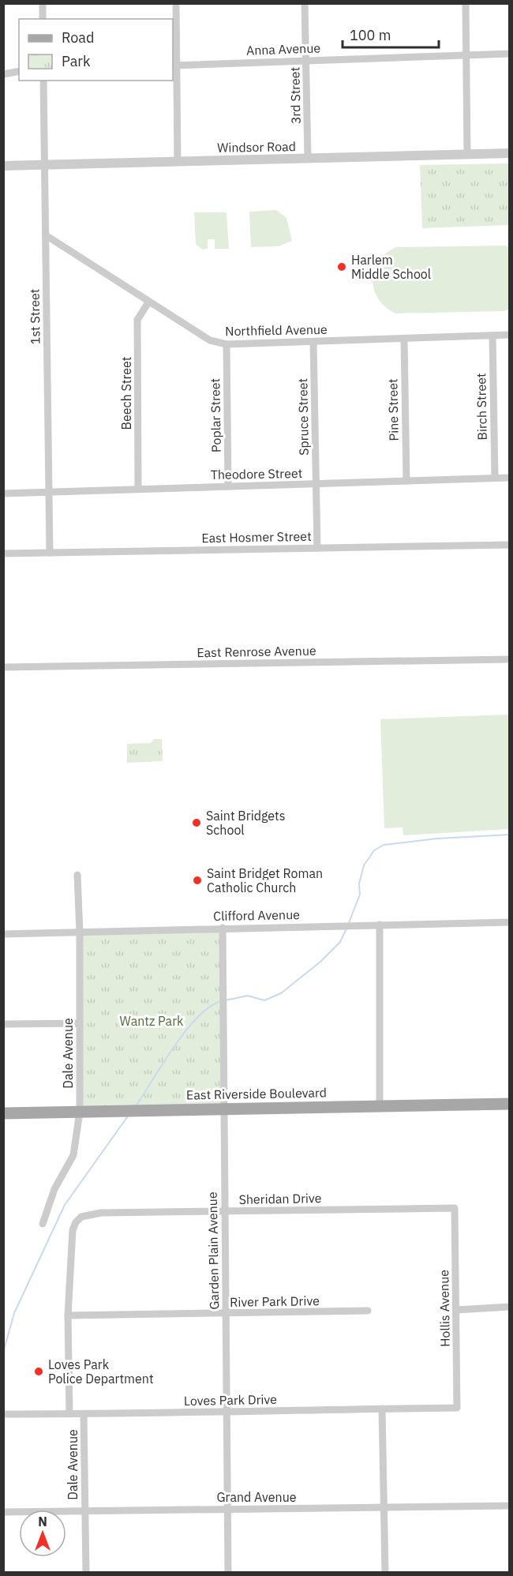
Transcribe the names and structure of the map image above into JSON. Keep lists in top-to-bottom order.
{
  "streets": {
    "main road": ["East Riverside Boulevard"],
    "street": [
      "Anna Avenue",
      "3rd Street",
      "Windsor Road",
      "1st Street",
      "Northfield Avenue",
      "Beech Street",
      "Birch Street",
      "Pine Street",
      "Poplar Street",
      "Spruce Street",
      "Theodore Street",
      "East Hosmer Street",
      "East Renrose Avenue",
      "Clifford Avenue",
      "Dale Avenue",
      "Sheridan Drive",
      "Garden Plain Avenue",
      "River Park Drive",
      "Hollis Avenue",
      "Loves Park Drive",
      "Grand Avenue"
    ]
  },
  "crossings": [
    ["Anna Avenue", "3rd Street"],
    ["3rd Street", "Windsor Road"],
    ["Windsor Road", "1st Street"],
    ["1st Street", "Northfield Avenue"],
    ["1st Street", "Theodore Street"],
    ["1st Street", "East Hosmer Street"],
    ["Northfield Avenue", "Beech Street"],
    ["Northfield Avenue", "Birch Street"],
    ["Northfield Avenue", "Pine Street"],
    ["Northfield Avenue", "Poplar Street"],
    ["Northfield Avenue", "Spruce Street"],
    ["Beech Street", "Theodore Street"],
    ["Birch Street", "Theodore Street"],
    ["Pine Street", "Theodore Street"],
    ["Poplar Street", "Theodore Street"],
    ["Spruce Street", "Theodore Street"],
    ["Spruce Street", "East Hosmer Street"],
    ["Clifford Avenue", "Dale Avenue"],
    ["Clifford Avenue", "Garden Plain Avenue"],
    ["Dale Avenue", "East Riverside Boulevard"],
    ["Dale Avenue", "Sheridan Drive"],
    ["Dale Avenue", "River Park Drive"],
    ["Dale Avenue", "Loves Park Drive"],
    ["Dale Avenue", "Grand Avenue"],
    ["East Riverside Boulevard", "Garden Plain Avenue"],
    ["Sheridan Drive", "Garden Plain Avenue"],
    ["Sheridan Drive", "Hollis Avenue"],
    ["Garden Plain Avenue", "River Park Drive"],
    ["Garden Plain Avenue", "Loves Park Drive"],
    ["Garden Plain Avenue", "Grand Avenue"],
    ["Hollis Avenue", "Loves Park Drive"]
  ],
  "parks": ["Wantz Park"],
  "places": [
    "Harlem Middle School",
    "Saint Bridgets School",
    "Saint Bridget Roman Catholic Church",
    "Loves Park Police Department"
  ],
  "legend": ["Road", "Park"],
  "scale_bar": "100 m",
  "north": "top"
}
